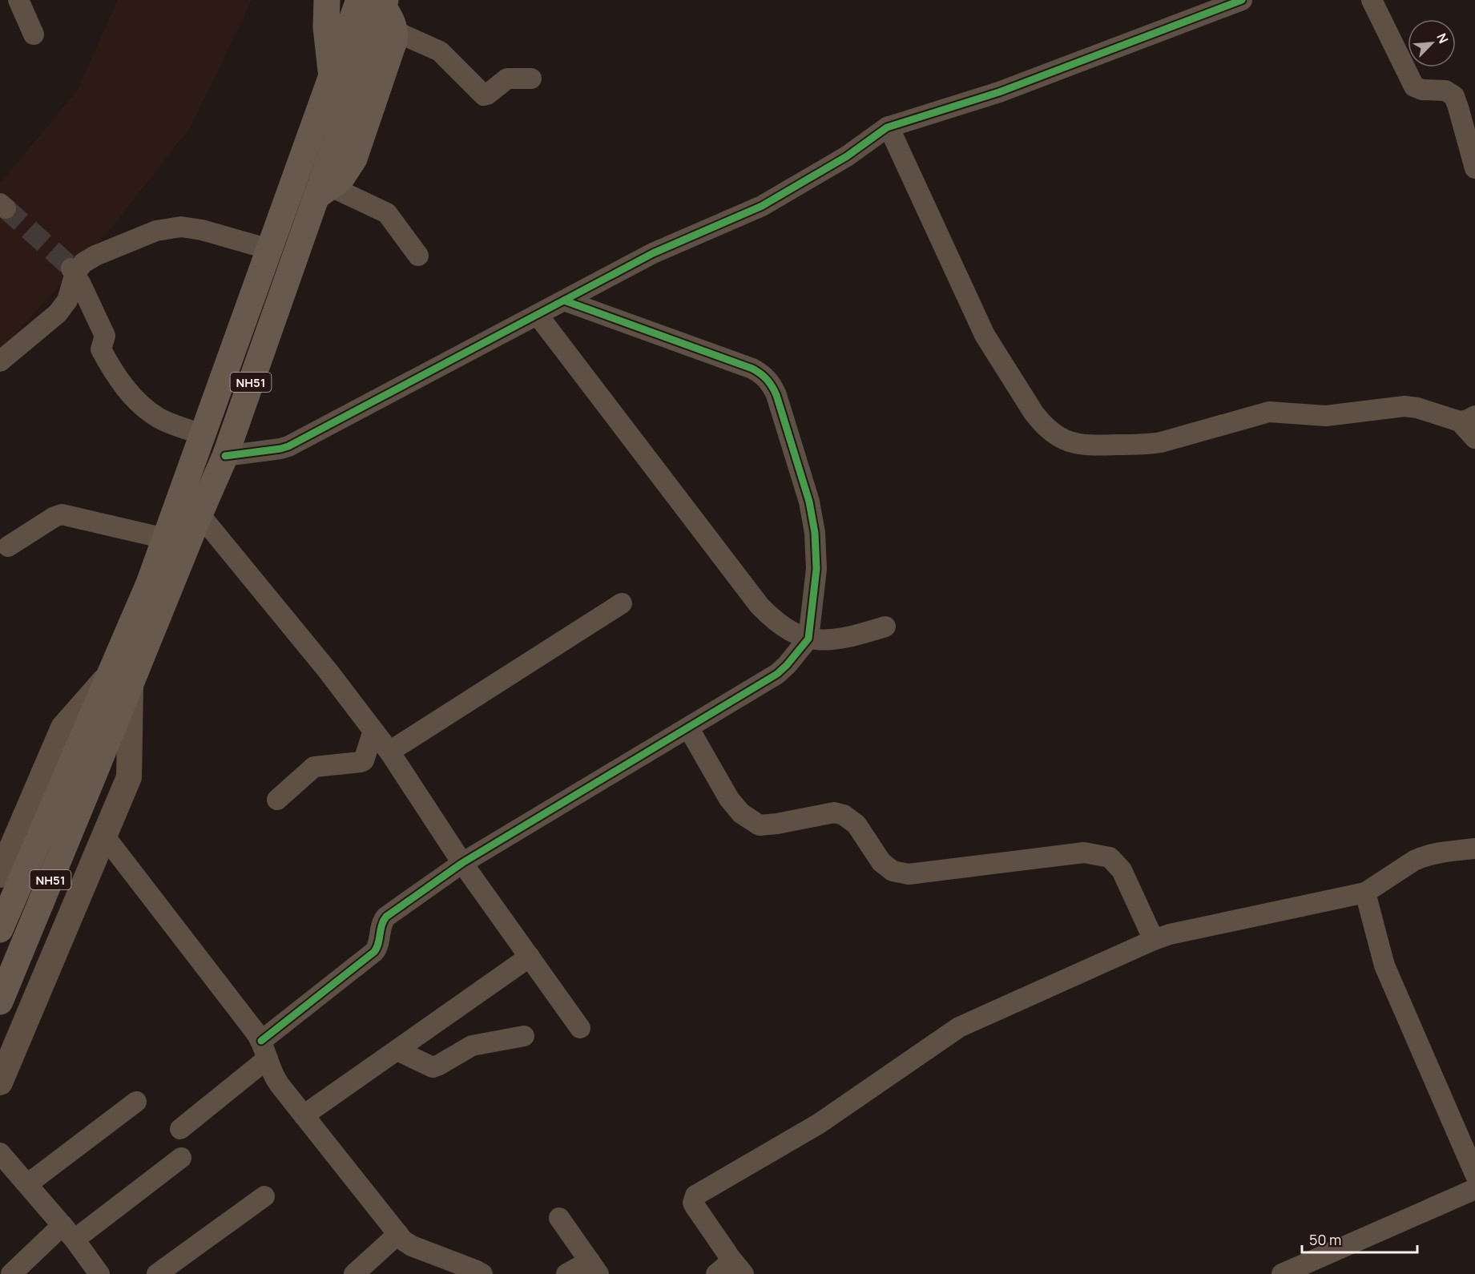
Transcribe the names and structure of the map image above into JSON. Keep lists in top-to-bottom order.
{
  "streets": {
    "highway": ["NH51"]
  },
  "scale_bar": "50 m",
  "north": "top right"
}
